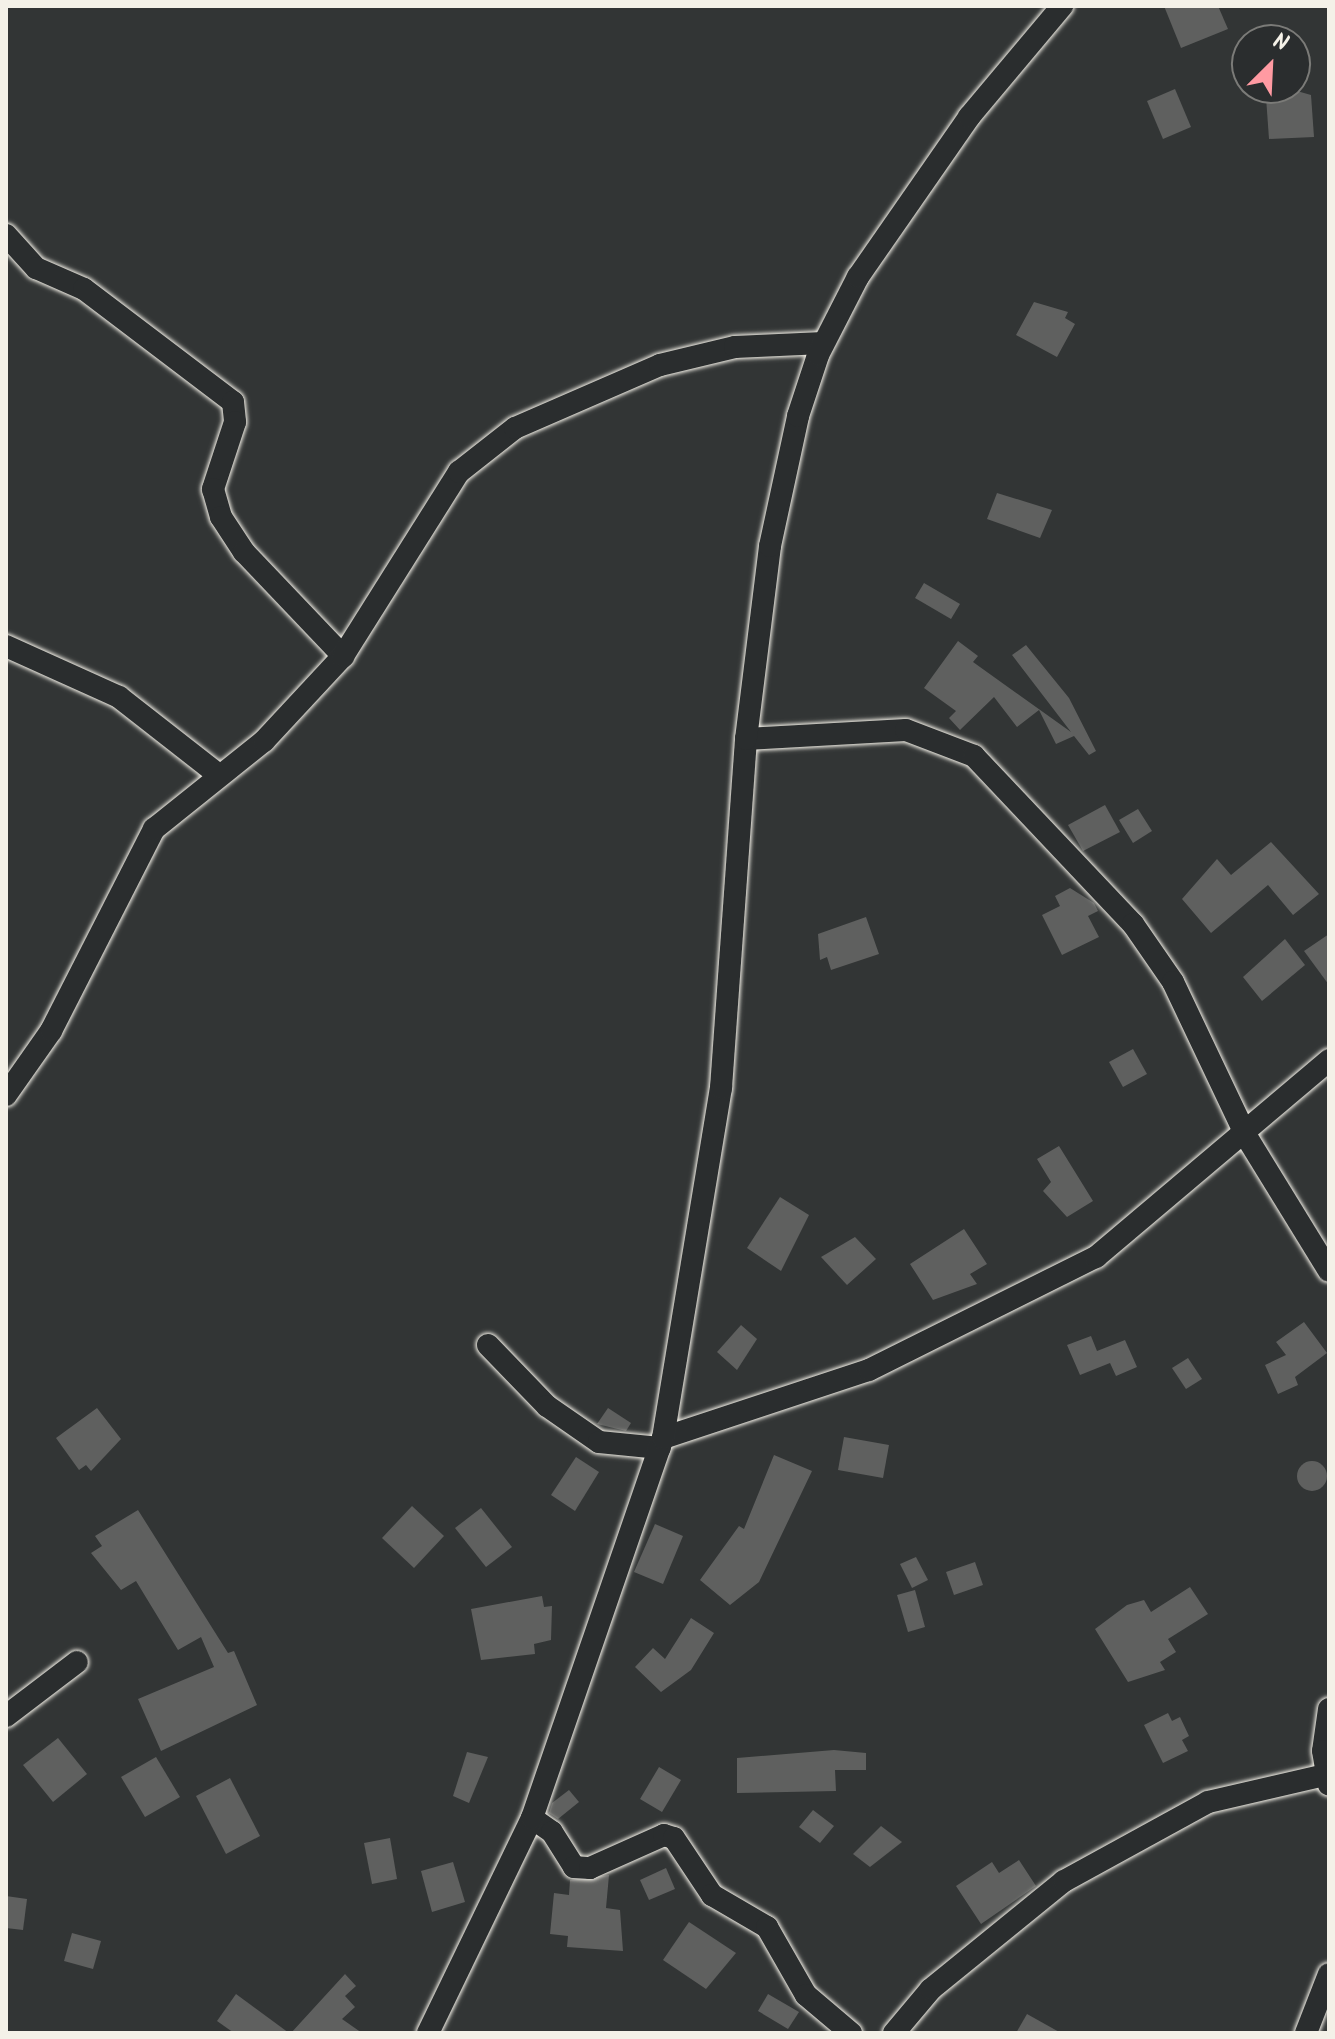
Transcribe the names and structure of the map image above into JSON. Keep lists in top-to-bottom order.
{
  "north": "top right"
}
